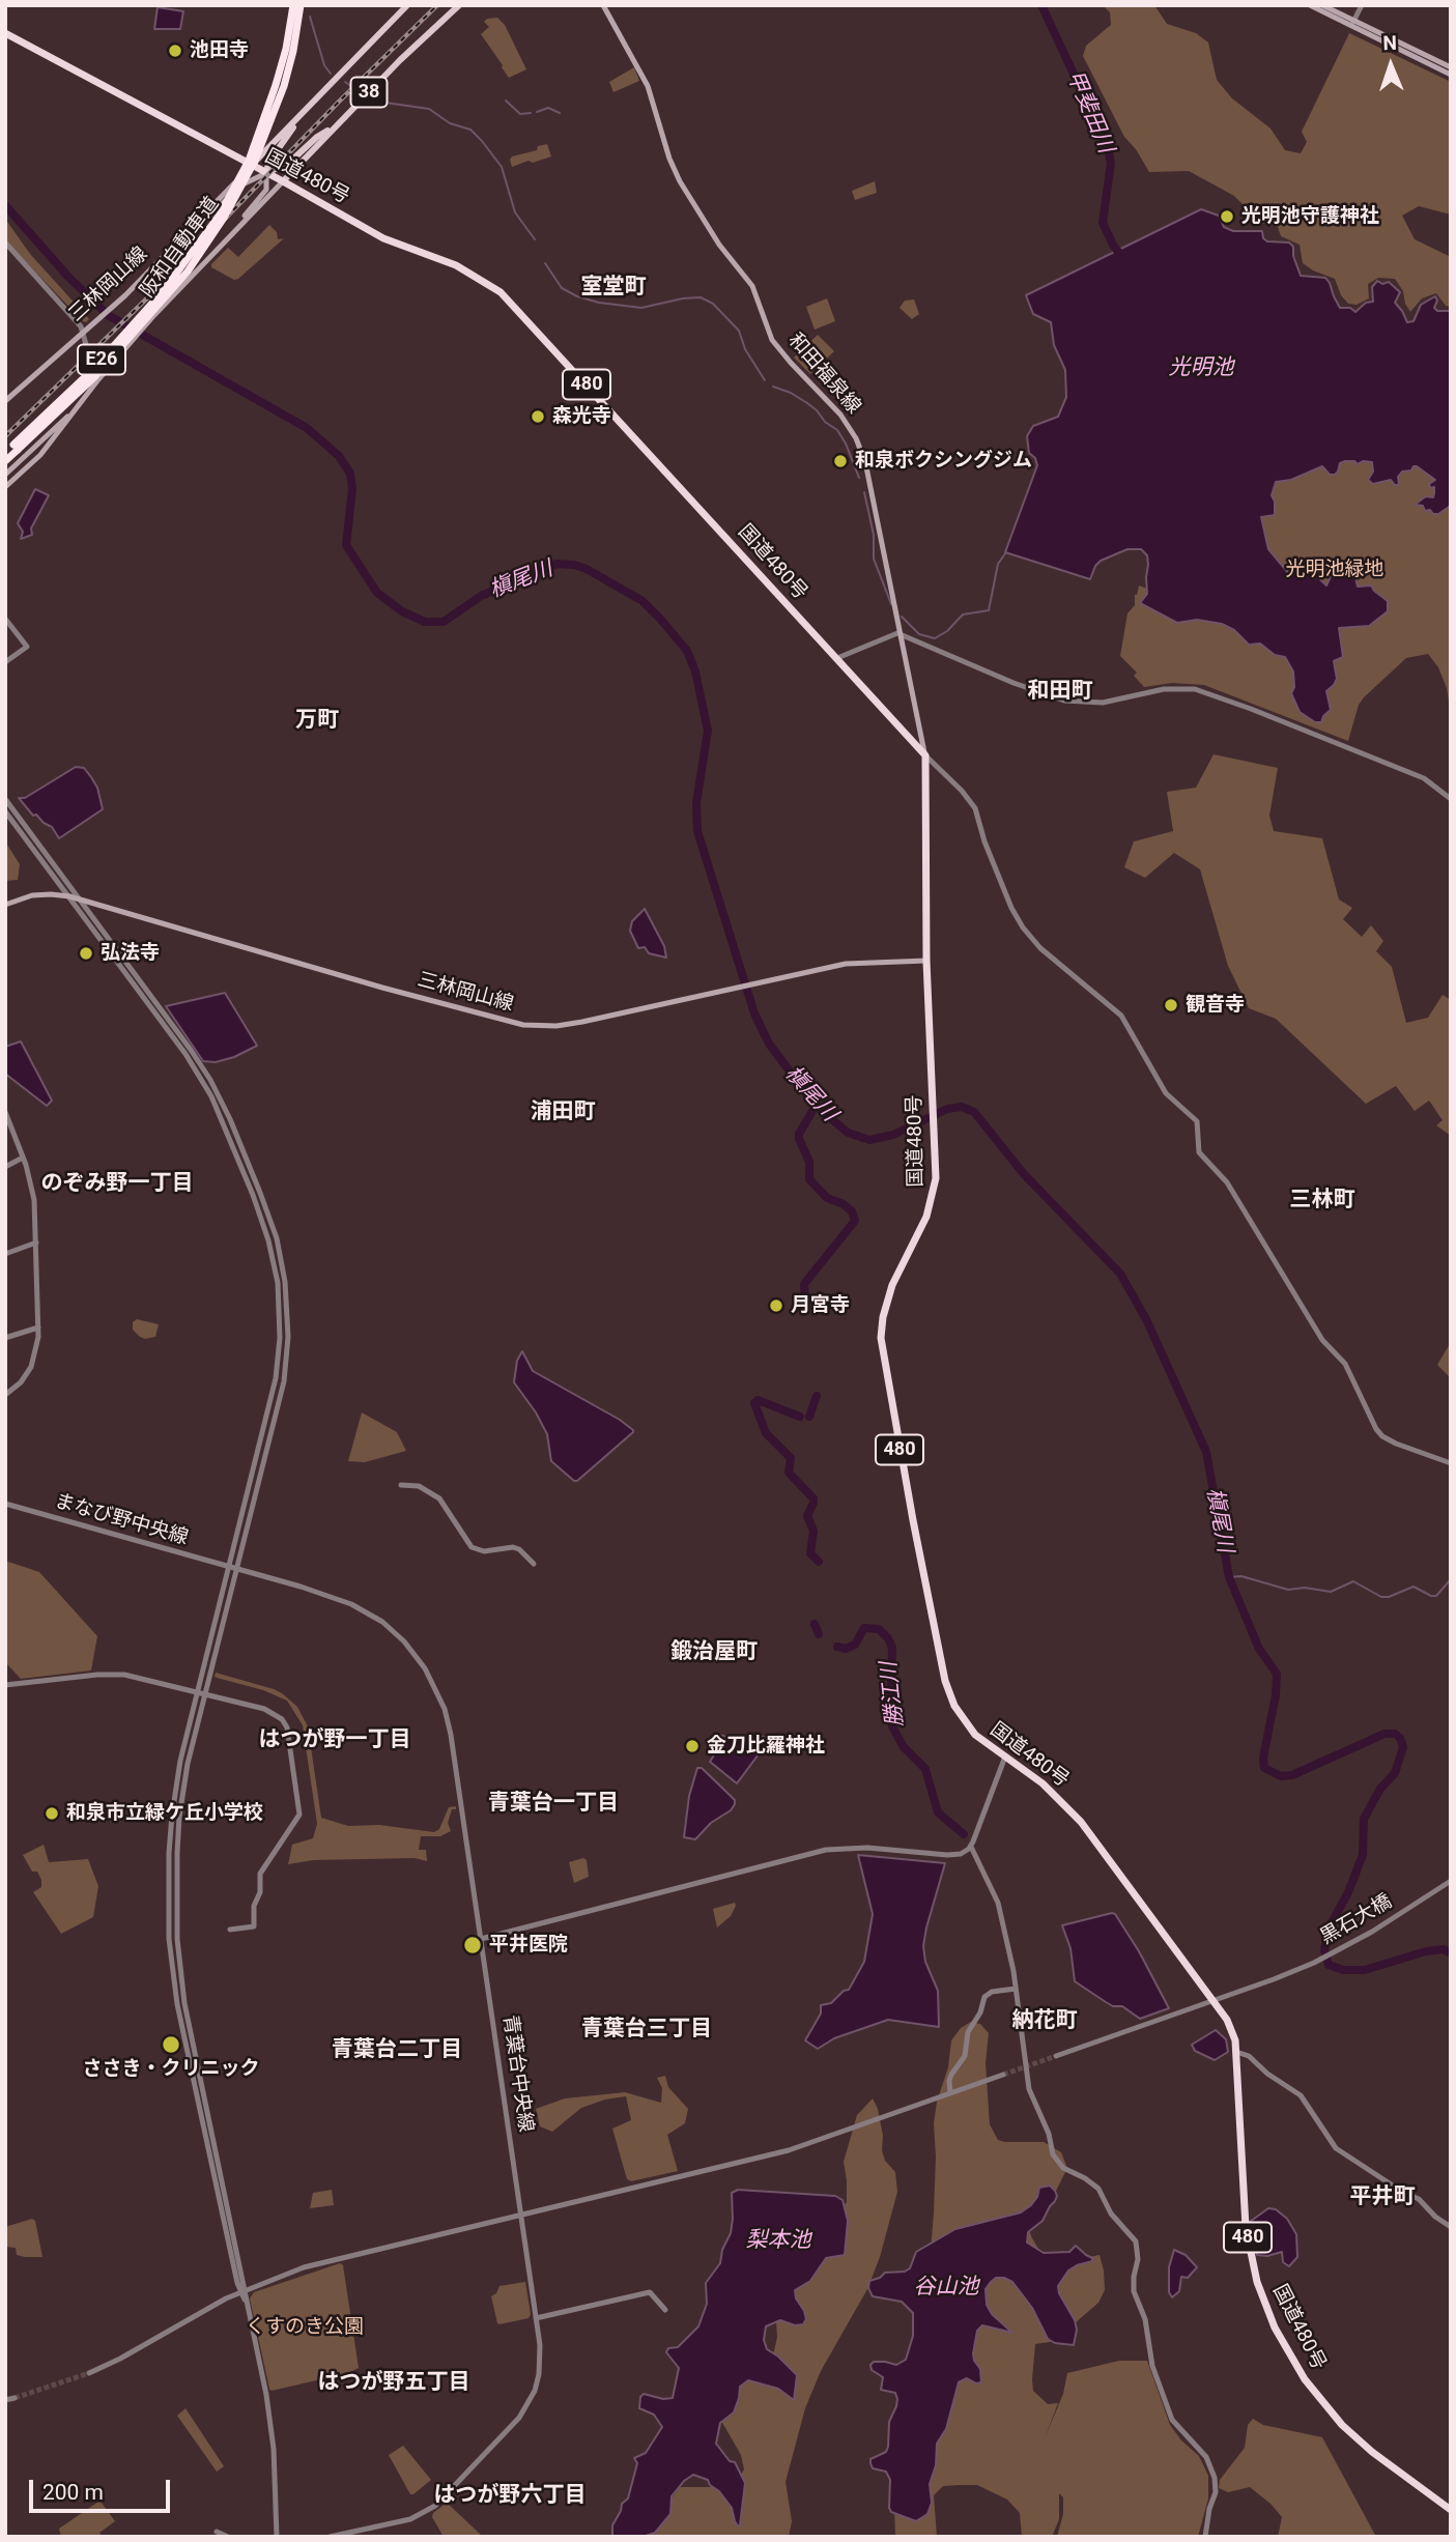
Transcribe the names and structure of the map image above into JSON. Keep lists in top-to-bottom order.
{
  "streets": {
    "highway": [
      "国道480号",
      "阪和自動車道",
      "E26",
      "480"
    ],
    "main road": ["38", "三林岡山線", "和田福泉線"],
    "street": ["まなび野中央線", "黒石大橋", "青葉台中央線"]
  },
  "crossings": [
    ["38", "国道480号"],
    ["38", "三林岡山線"],
    ["国道480号", "三林岡山線"],
    ["国道480号", "和田福泉線"],
    ["国道480号", "黒石大橋"],
    ["まなび野中央線", "青葉台中央線"]
  ],
  "districts": [
    "室堂町",
    "和田町",
    "万町",
    "浦田町",
    "のぞみ野一丁目",
    "三林町",
    "鍛治屋町",
    "はつが野一丁目",
    "青葉台一丁目",
    "納花町",
    "青葉台三丁目",
    "青葉台二丁目",
    "平井町",
    "はつが野五丁目",
    "はつが野六丁目"
  ],
  "water": [
    "甲斐田川",
    "光明池",
    "槇尾川",
    "勝江川",
    "梨本池",
    "谷山池"
  ],
  "parks": ["光明池緑地", "くすのき公園"],
  "places": [
    "池田寺",
    "光明池守護神社",
    "森光寺",
    "和泉ボクシングジム",
    "弘法寺",
    "観音寺",
    "月宮寺",
    "金刀比羅神社",
    "和泉市立緑ケ丘小学校",
    "平井医院",
    "ささき・クリニック"
  ],
  "scale_bar": "200 m",
  "north": "top"
}
